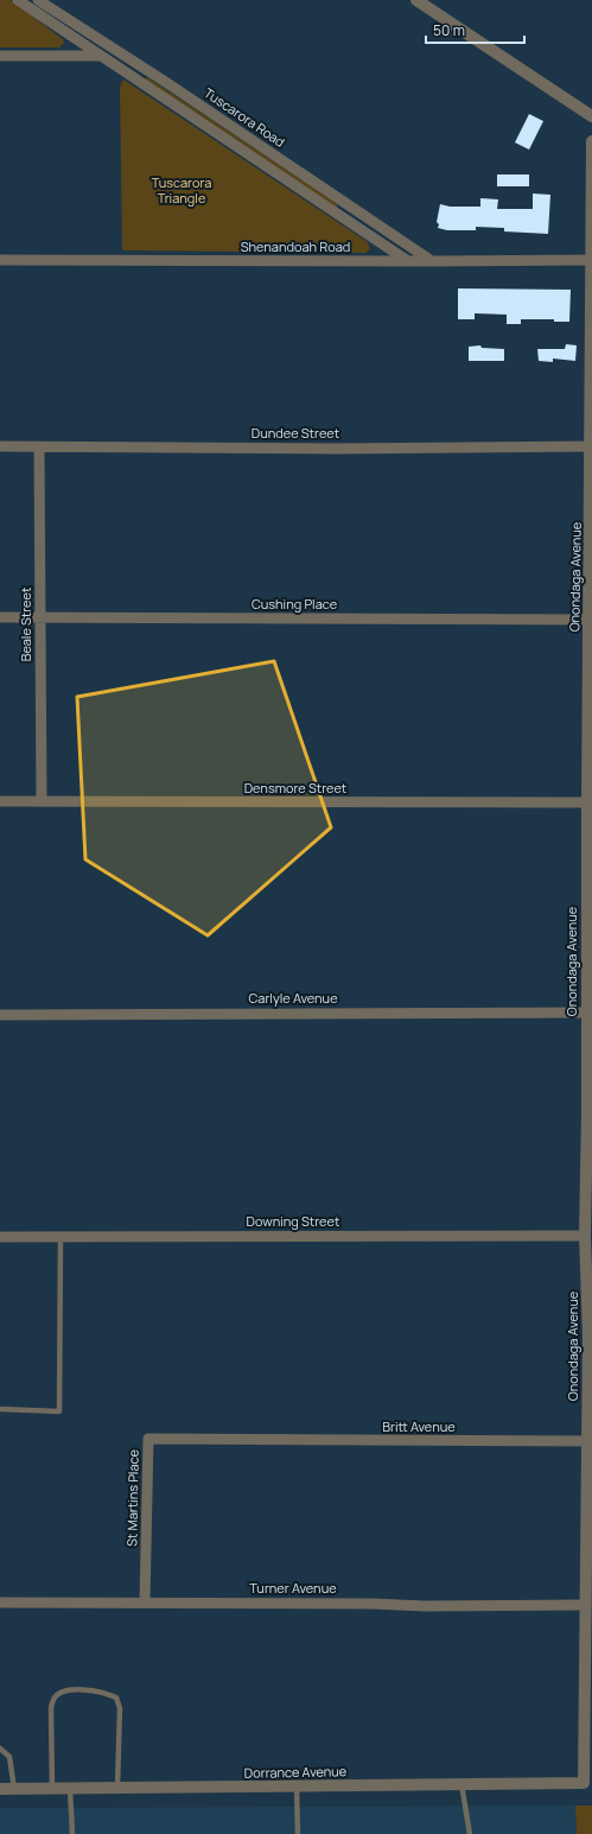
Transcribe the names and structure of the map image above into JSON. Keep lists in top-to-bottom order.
{
  "streets": {
    "street": [
      "Tuscarora Road",
      "Shenandoah Road",
      "Dundee Street",
      "Onondaga Avenue",
      "Cushing Place",
      "Beale Street",
      "Densmore Street",
      "Carlyle Avenue",
      "Downing Street",
      "Britt Avenue",
      "St Martins Place",
      "Turner Avenue",
      "Dorrance Avenue"
    ]
  },
  "crossings": [
    ["Tuscarora Road", "Shenandoah Road"],
    ["Shenandoah Road", "Onondaga Avenue"],
    ["Dundee Street", "Onondaga Avenue"],
    ["Dundee Street", "Beale Street"],
    ["Onondaga Avenue", "Cushing Place"],
    ["Onondaga Avenue", "Densmore Street"],
    ["Onondaga Avenue", "Carlyle Avenue"],
    ["Onondaga Avenue", "Downing Street"],
    ["Onondaga Avenue", "Britt Avenue"],
    ["Onondaga Avenue", "Turner Avenue"],
    ["Onondaga Avenue", "Dorrance Avenue"],
    ["Cushing Place", "Beale Street"],
    ["Beale Street", "Densmore Street"],
    ["Britt Avenue", "St Martins Place"],
    ["St Martins Place", "Turner Avenue"]
  ],
  "parks": ["Tuscarora Triangle"],
  "scale_bar": "50 m"
}
